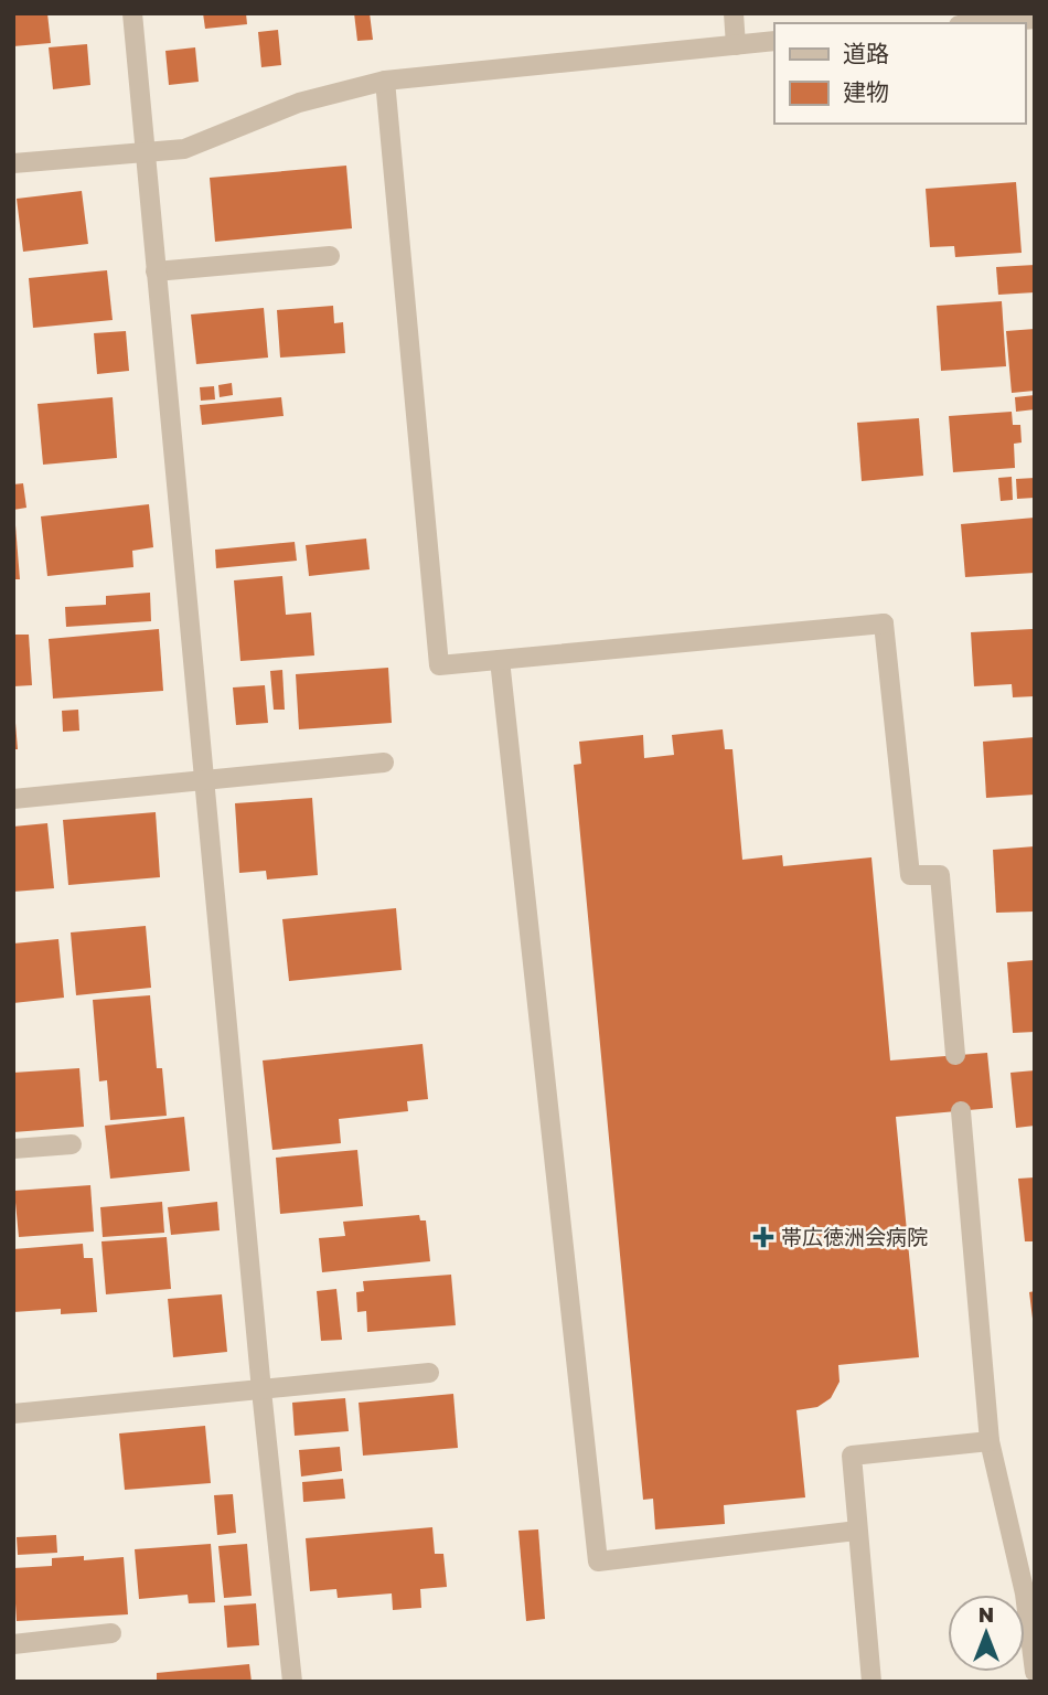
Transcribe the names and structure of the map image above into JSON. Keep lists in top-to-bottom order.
{
  "places": {
    "health": ["帯広徳洲会病院"]
  },
  "legend": ["道路", "建物"],
  "north": "top"
}
